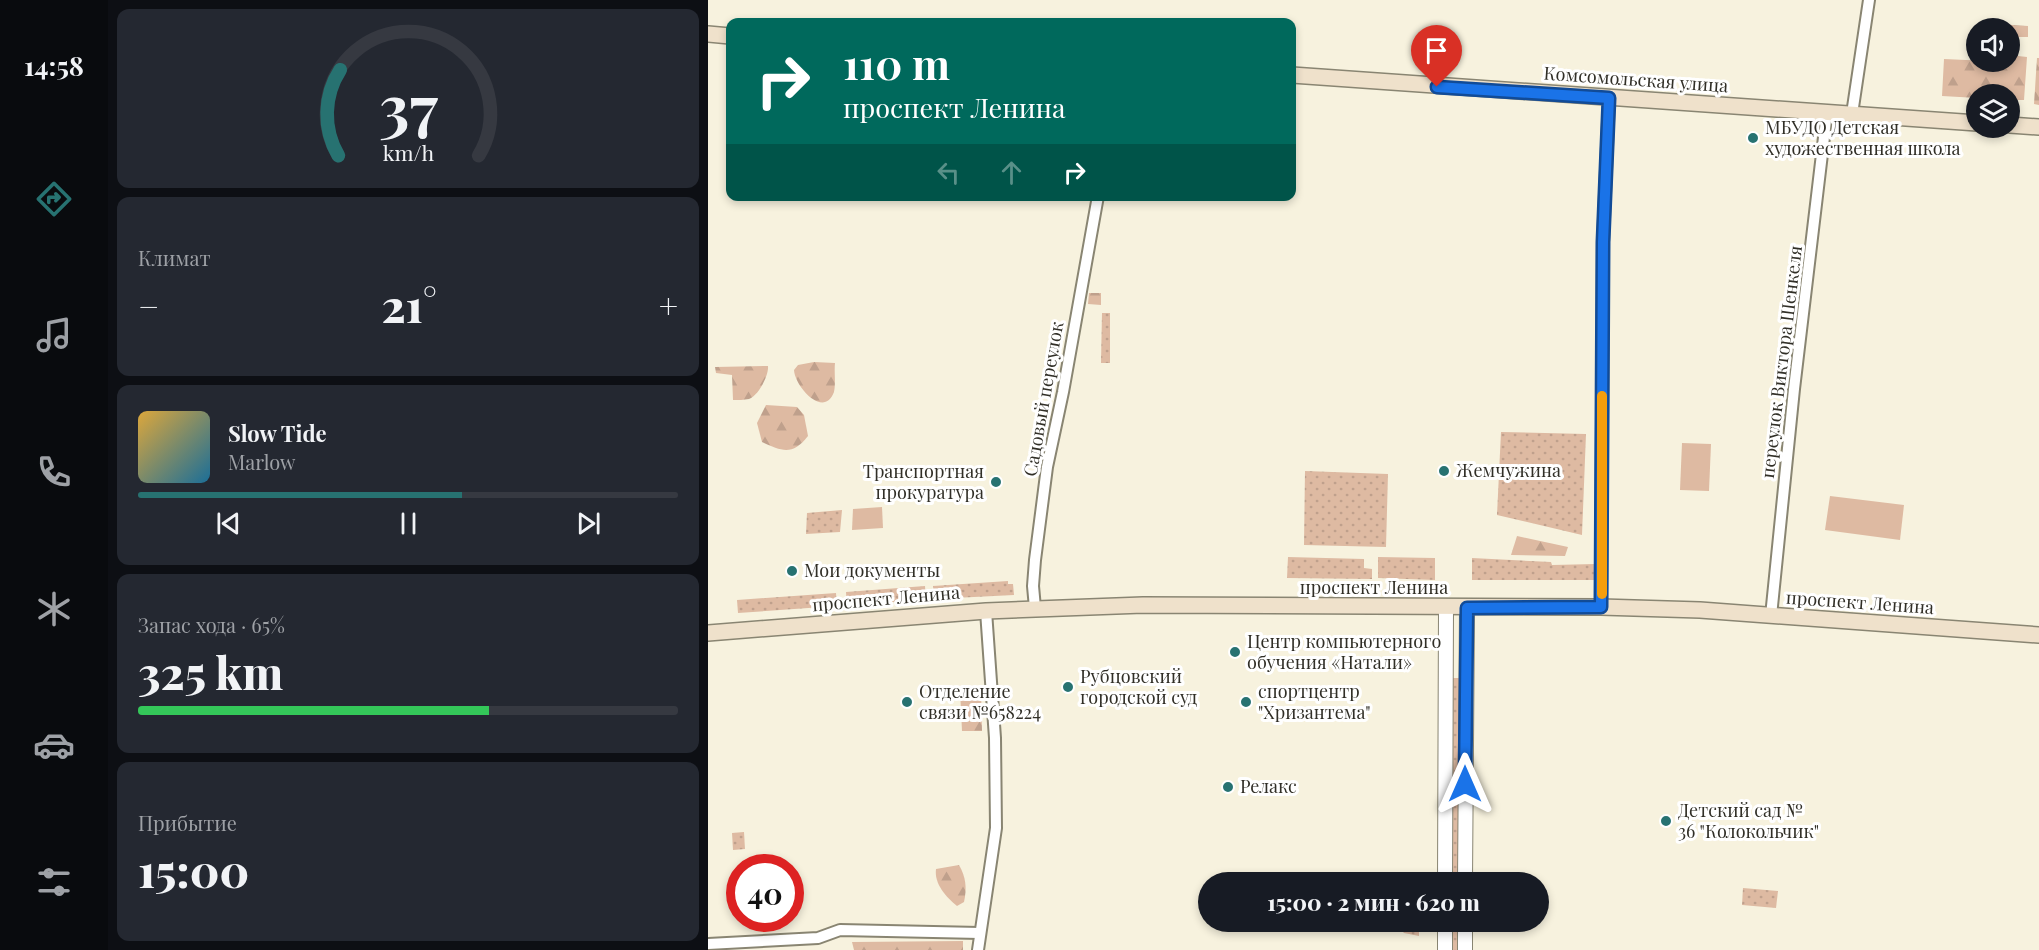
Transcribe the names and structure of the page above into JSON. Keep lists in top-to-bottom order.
{
  "streets": {
    "main road": ["Комсомольская улица", "проспект Ленина"],
    "street": ["переулок Виктора Шенкеля", "Садовый переулок"]
  },
  "crossings": [
    ["Комсомольская улица", "переулок Виктора Шенкеля"],
    ["переулок Виктора Шенкеля", "проспект Ленина"],
    ["Садовый переулок", "проспект Ленина"]
  ],
  "places": [
    "МБУДО Детская художественная школа",
    "Жемчужина",
    "Транспортная прокуратура",
    "Мои документы",
    "Центр компьютерного обучения «Натали»",
    "Рубцовский городской суд",
    "Отделение связи №658224",
    "спортцентр \"Хризантема\"",
    "Релакс",
    "Детский сад № 36 \"Колокольчик\""
  ],
  "page": {
    "tabs": "14:58",
    "turn": ["110 m", "проспект Ленина"],
    "tile": [
      "Климат",
      ["Запас хода · 65%", "325 km"],
      ["Прибытие", "15:00"]
    ],
    "heat": ["−", "21°", "+"],
    "song": ["Slow Tide", "Marlow"],
    "limit": "40",
    "trip": "15:00 · 2 мин · 620 m",
    "gauge": ["37", "km/h"]
  }
}
